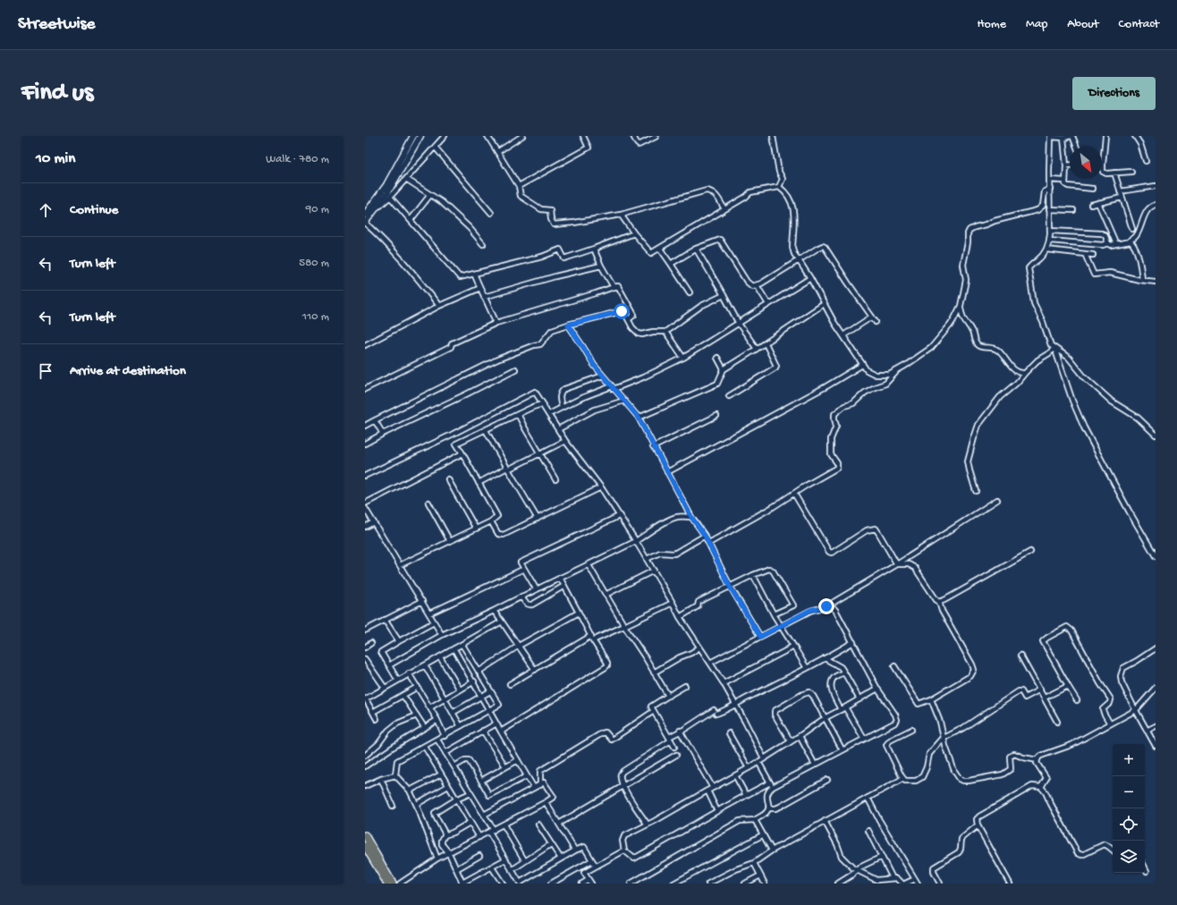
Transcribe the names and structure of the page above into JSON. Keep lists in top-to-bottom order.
{
  "north": "bottom right",
  "page": {
    "header": "Streetwise",
    "nav": [
      "Home",
      "Map",
      "About",
      "Contact"
    ],
    "buttons": "Directions",
    "title": "Find us",
    "heading": ["10 min", "Walk · 780 m"],
    "list": [
      ["Continue", "90 m"],
      ["Turn left", "580 m"],
      ["Turn left", "110 m"],
      "Arrive at destination"
    ],
    "map_buttons": ["+", "−"]
  }
}
